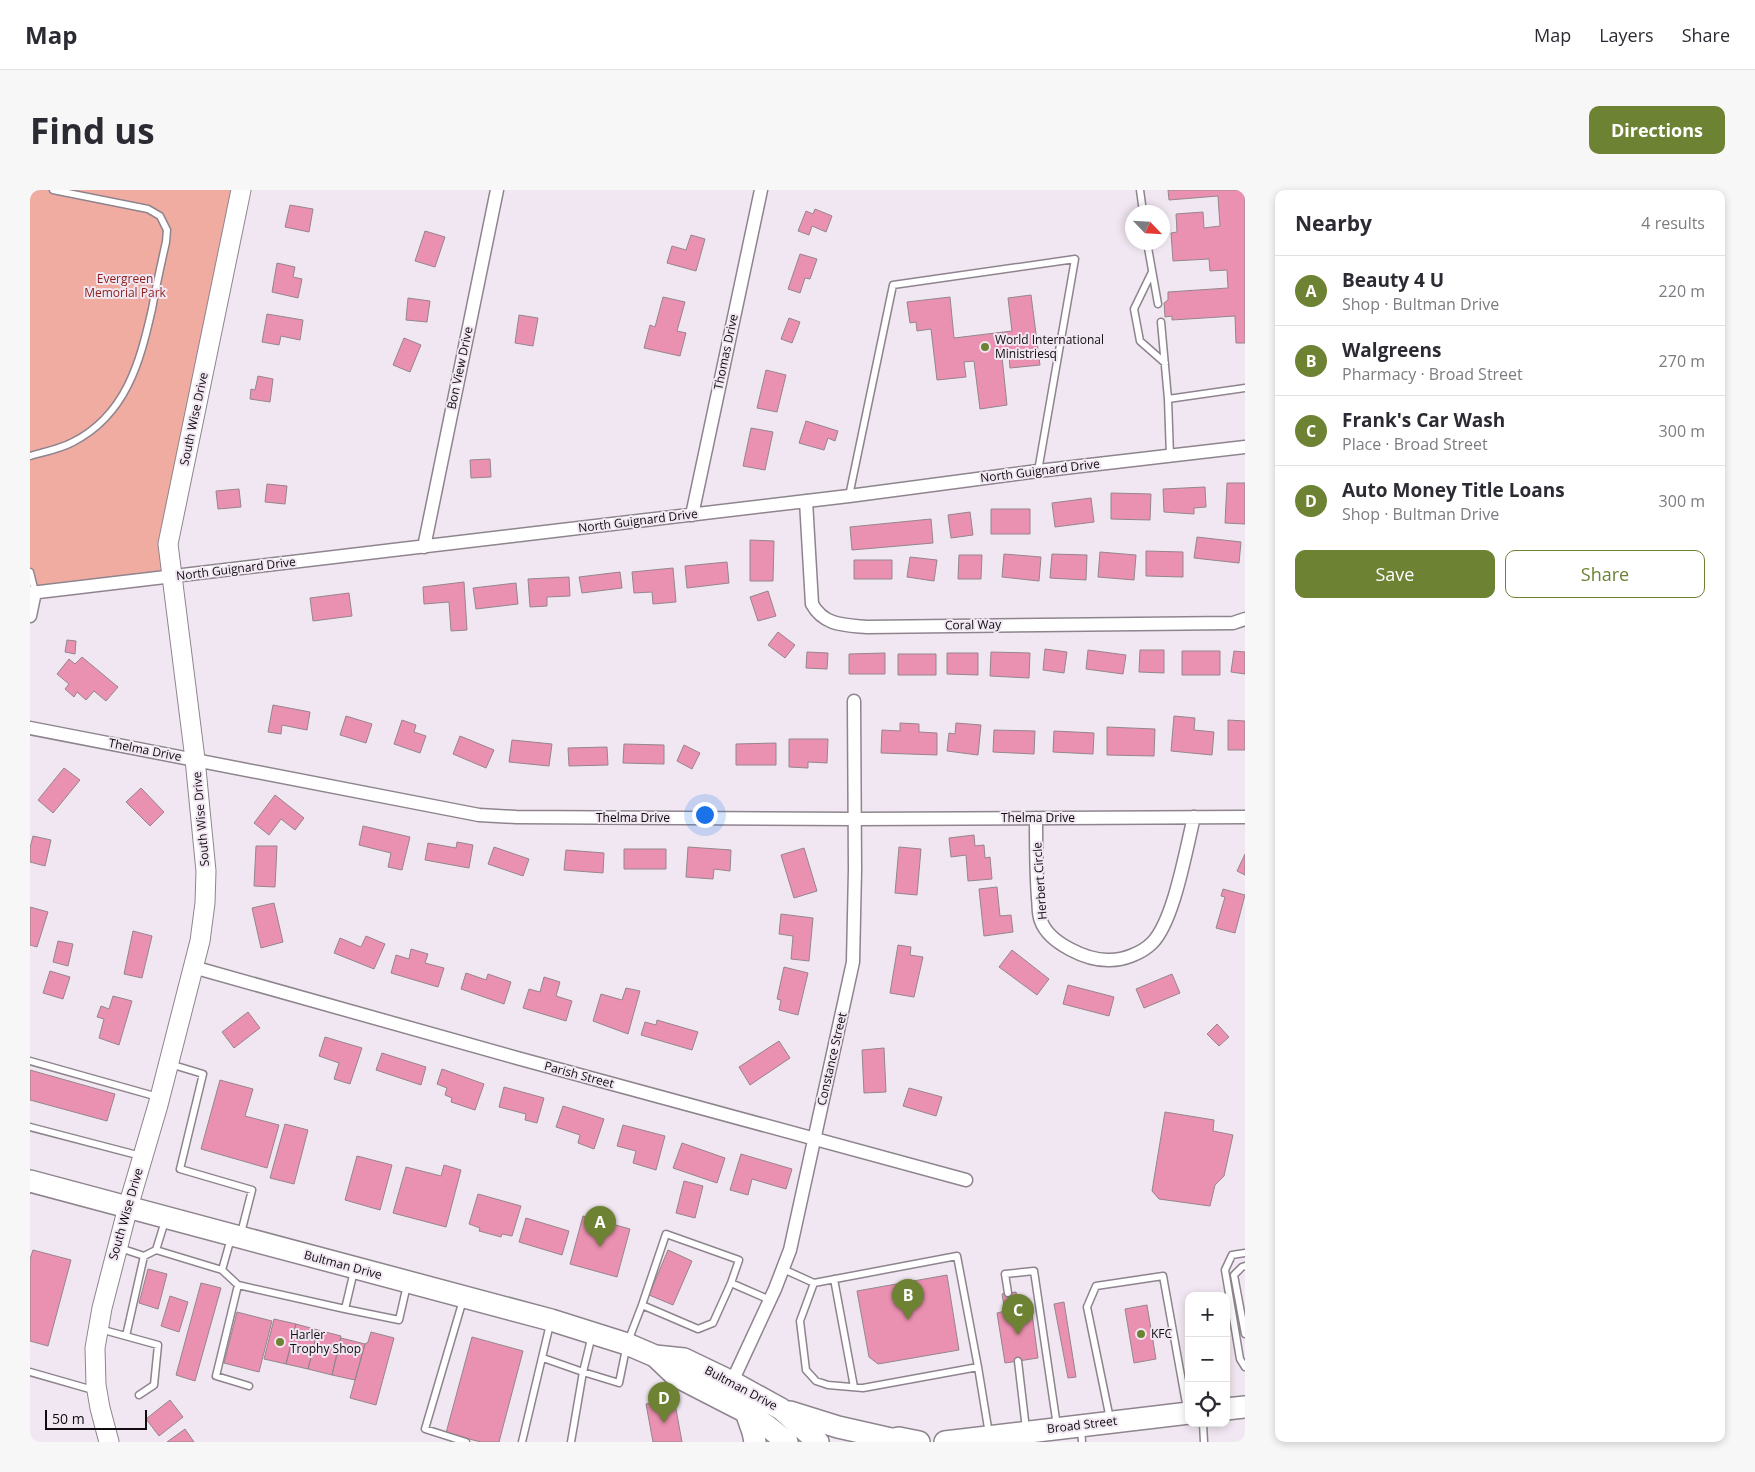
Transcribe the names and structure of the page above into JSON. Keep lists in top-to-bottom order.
{
  "streets": {
    "highway": ["Bultman Drive", "Broad Street"],
    "main road": ["South Wise Drive"],
    "street": [
      "Thomas Drive",
      "Bon View Drive",
      "North Guignard Drive",
      "Coral Way",
      "Thelma Drive",
      "Herbert Circle",
      "Constance Street",
      "Parish Street"
    ]
  },
  "crossings": [
    ["Thomas Drive", "North Guignard Drive"],
    ["Bon View Drive", "North Guignard Drive"],
    ["South Wise Drive", "North Guignard Drive"],
    ["South Wise Drive", "Thelma Drive"],
    ["South Wise Drive", "Parish Street"],
    ["South Wise Drive", "Bultman Drive"],
    ["North Guignard Drive", "Coral Way"],
    ["Thelma Drive", "Herbert Circle"],
    ["Thelma Drive", "Constance Street"],
    ["Constance Street", "Parish Street"],
    ["Constance Street", "Bultman Drive"]
  ],
  "parks": ["Evergreen Memorial Park"],
  "places": ["World International Ministriesq", "KFC", "Harler Trophy Shop"],
  "scale_bar": "50 m",
  "north": "bottom right",
  "page": {
    "header": "Map",
    "nav": ["Map", "Layers", "Share"],
    "buttons": [
      "Directions",
      ["Save", "Share"]
    ],
    "title": "Find us",
    "heading": ["Nearby", "4 results"],
    "list": [
      {
        "mark": "A",
        "name": "Beauty 4 U",
        "note": "Shop · Bultman Drive",
        "value": "220 m"
      },
      {
        "mark": "B",
        "name": "Walgreens",
        "note": "Pharmacy · Broad Street",
        "value": "270 m"
      },
      {
        "mark": "C",
        "name": "Frank's Car Wash",
        "note": "Place · Broad Street",
        "value": "300 m"
      },
      {
        "mark": "D",
        "name": "Auto Money Title Loans",
        "note": "Shop · Bultman Drive",
        "value": "300 m"
      }
    ],
    "pins": [
      "A",
      "B",
      "C",
      "D"
    ],
    "map_buttons": ["+", "−"],
    "scale": "50 m"
  }
}
